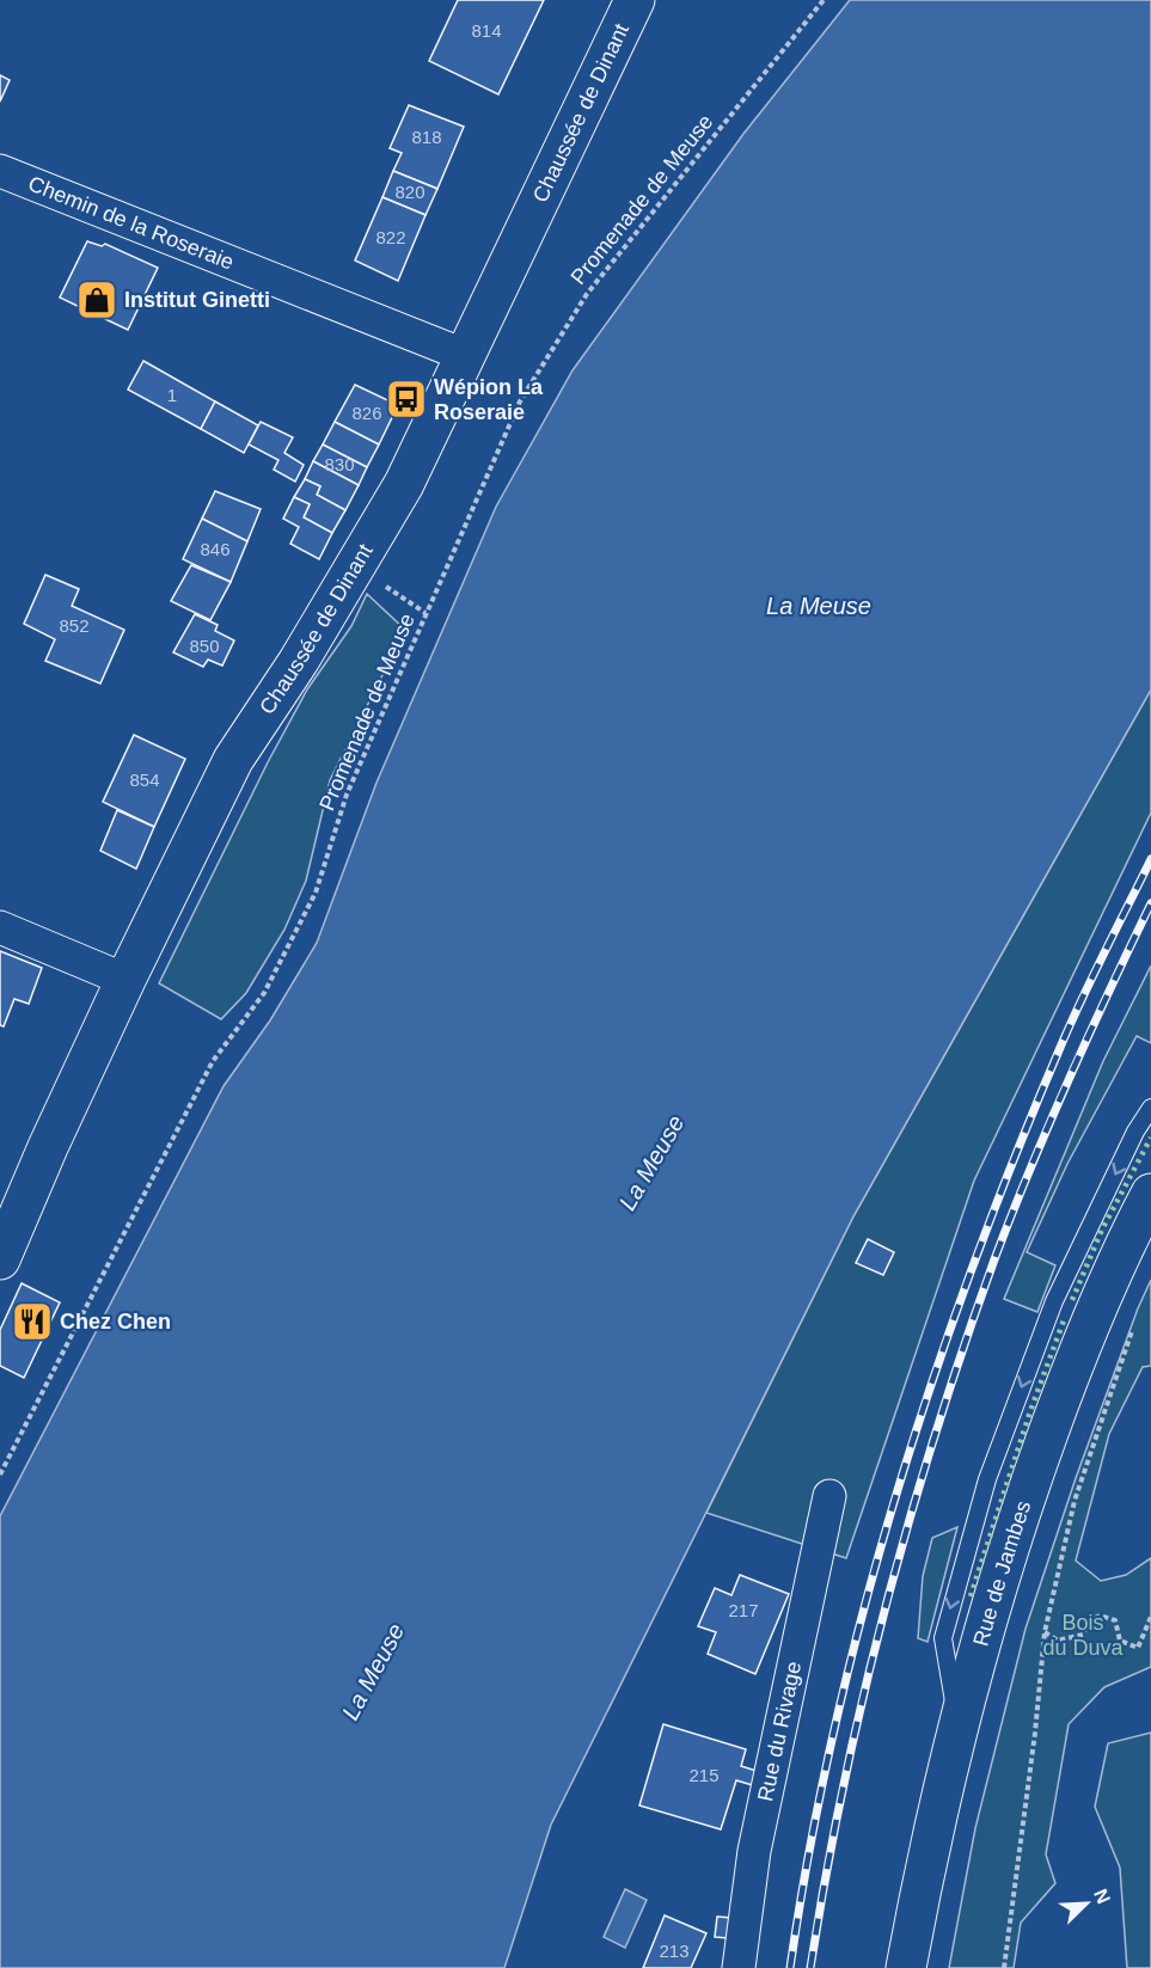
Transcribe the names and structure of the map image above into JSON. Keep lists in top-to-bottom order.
{
  "streets": {
    "main road": ["Chaussée de Dinant", "Rue de Jambes"],
    "street": ["Chemin de la Roseraie", "Rue du Rivage"],
    "path": ["Promenade de Meuse"]
  },
  "crossings": [
    ["Chaussée de Dinant", "Chemin de la Roseraie"]
  ],
  "water": ["La Meuse"],
  "parks": ["Bois du Duva"],
  "places": {
    "shop": ["Institut Ginetti"],
    "bus stop": ["Wépion La Roseraie"],
    "restaurant": ["Chez Chen"]
  },
  "house_numbers": [
    "814",
    "818",
    "820",
    "822",
    "1",
    "826",
    "830",
    "846",
    "852",
    "850",
    "854",
    "217",
    "215",
    "213"
  ],
  "north": "top right"
}
